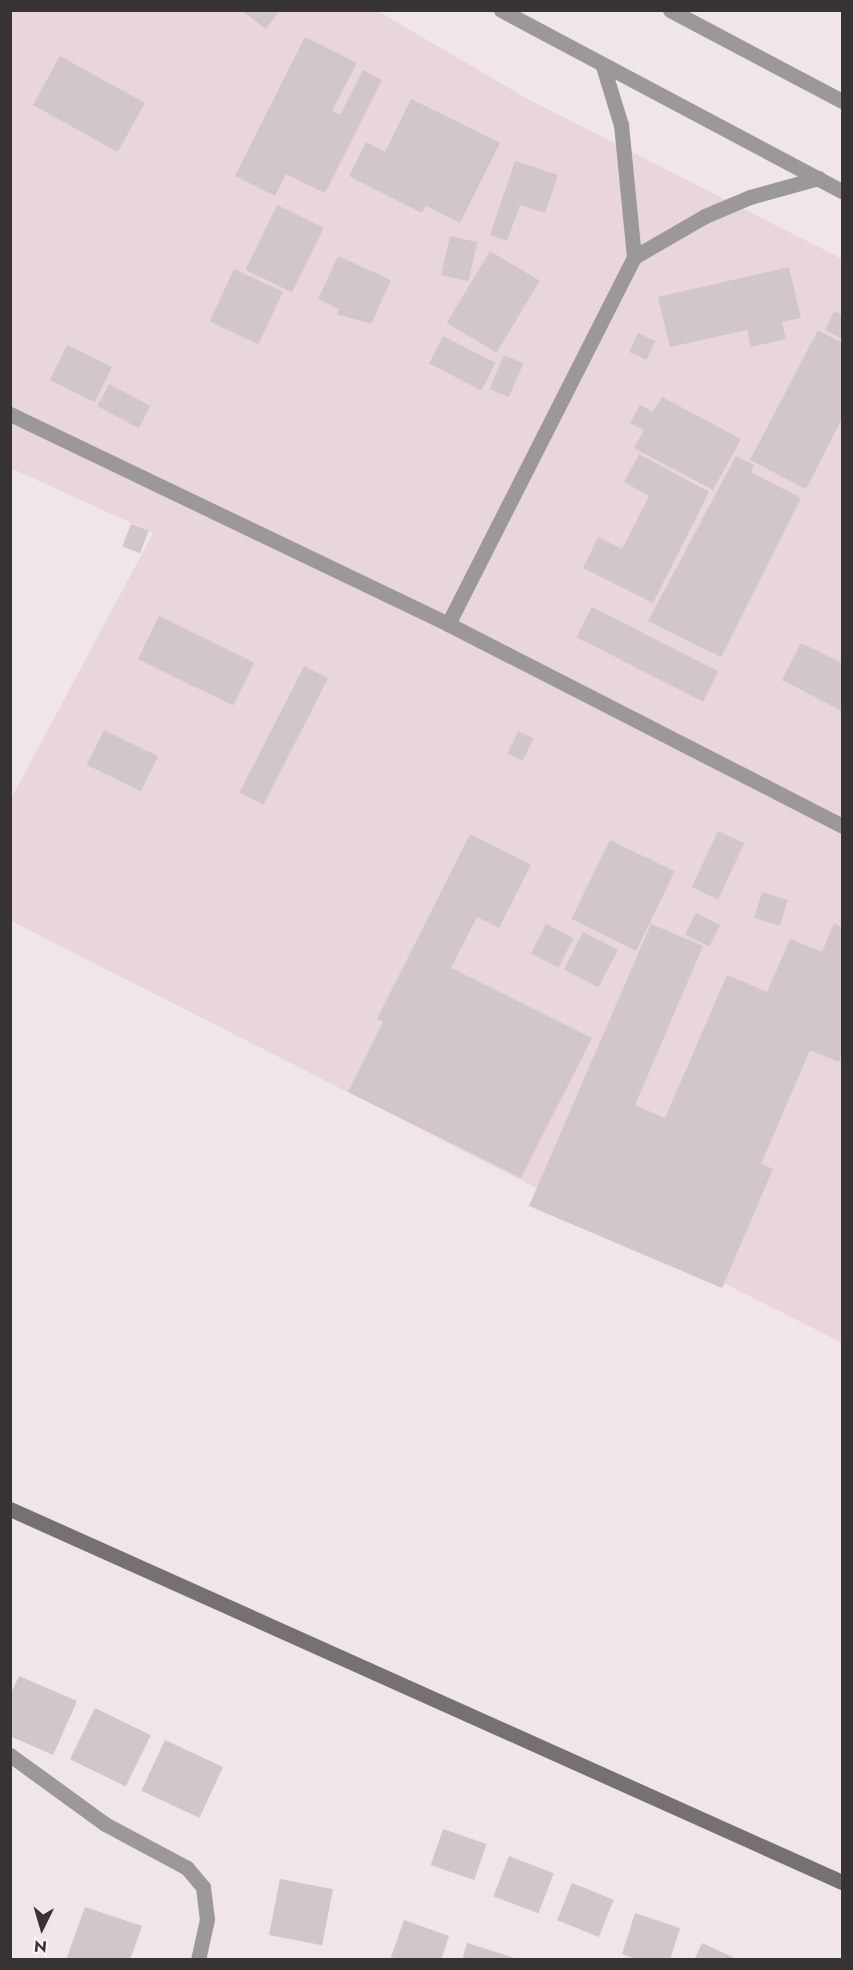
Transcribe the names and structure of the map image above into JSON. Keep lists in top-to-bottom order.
{
  "north": "bottom"
}
